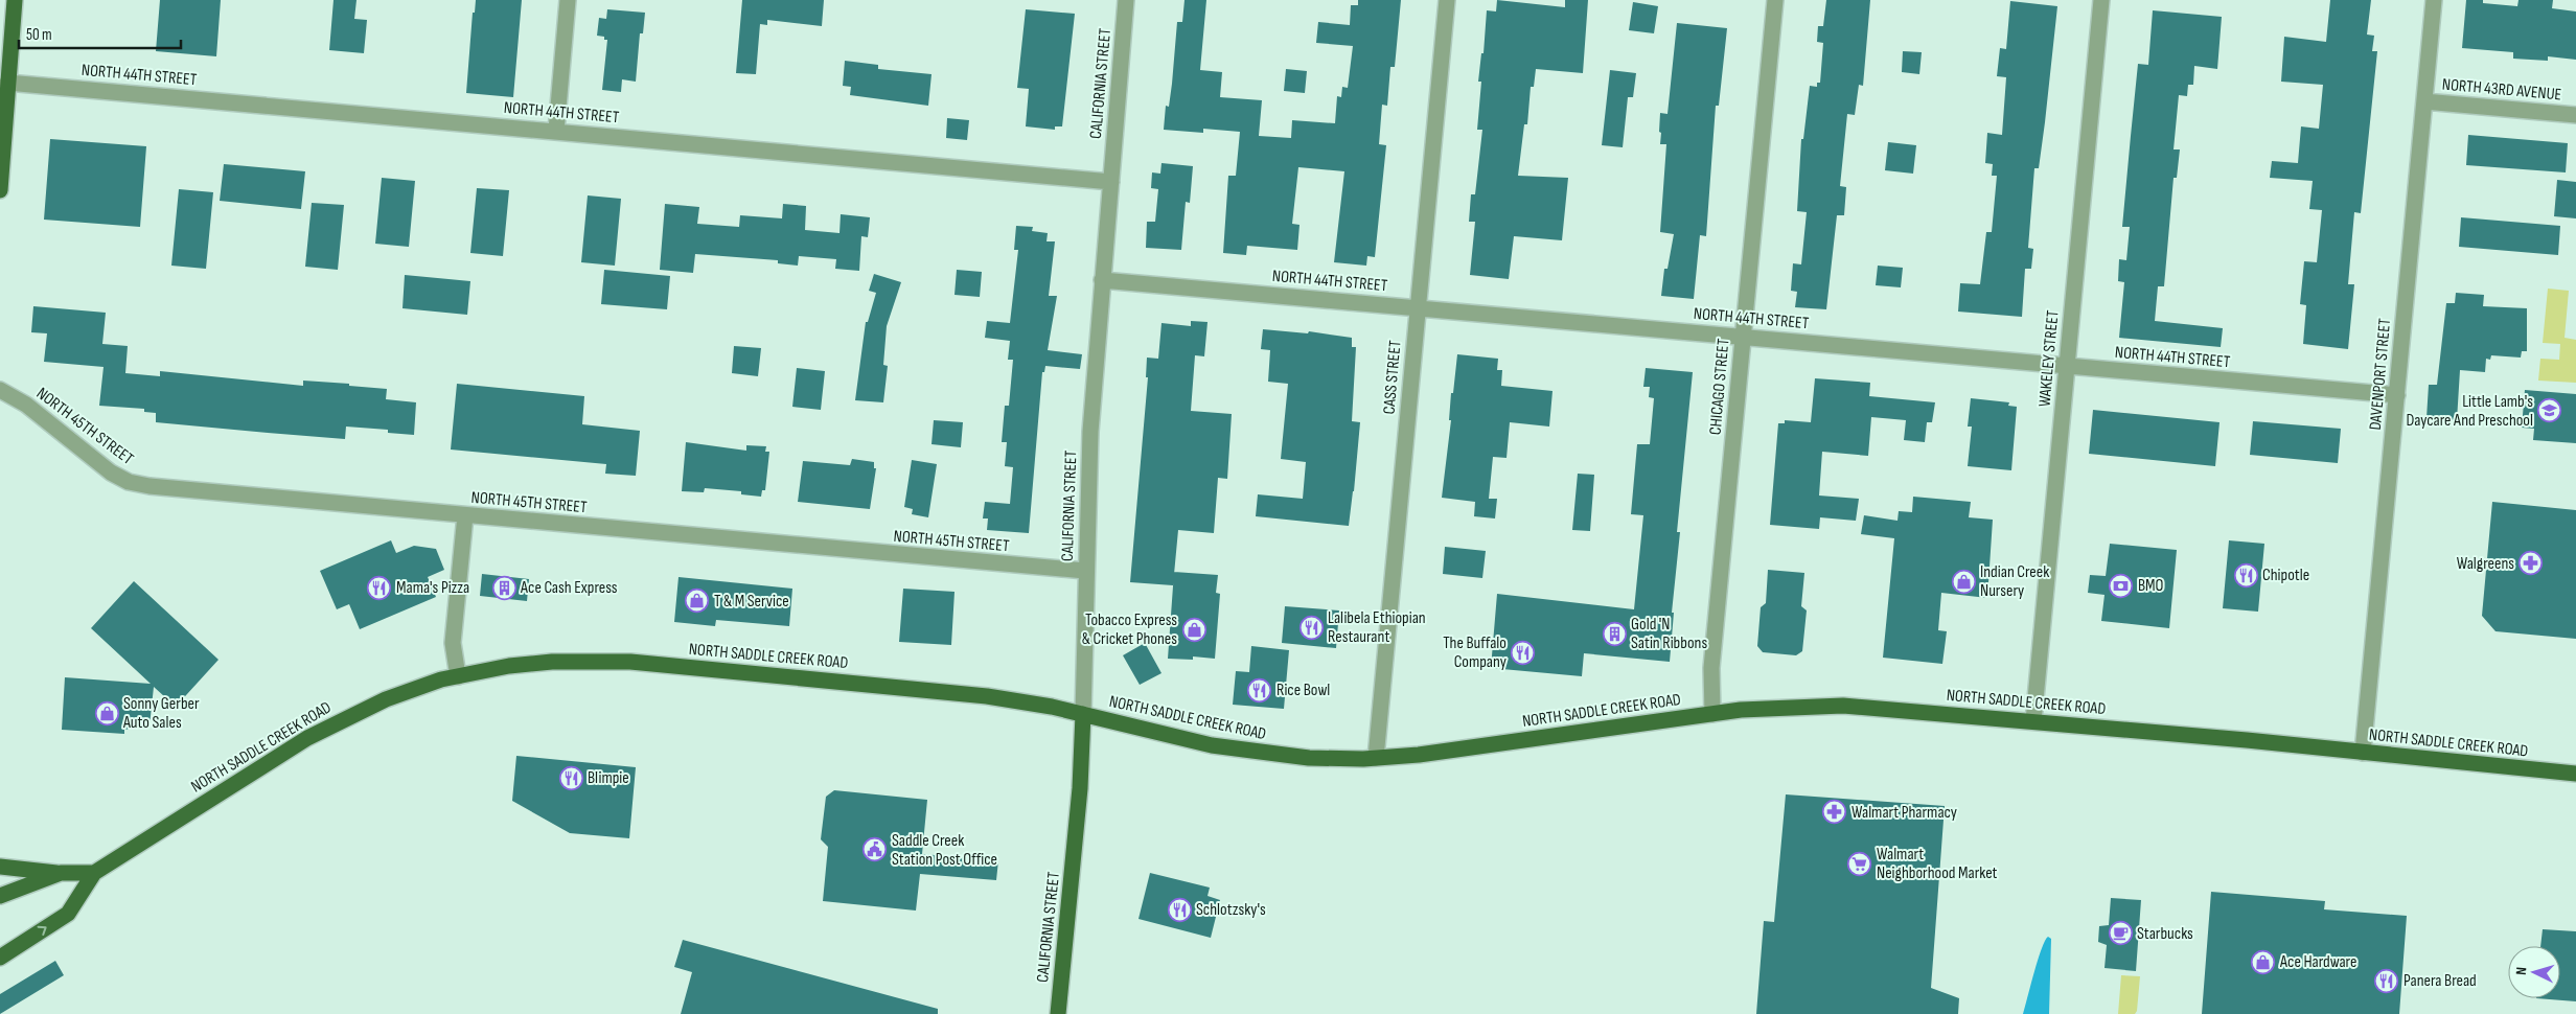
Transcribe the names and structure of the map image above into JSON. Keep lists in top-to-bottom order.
{
  "streets": {
    "main road": ["CALIFORNIA STREET", "NORTH SADDLE CREEK ROAD"],
    "street": [
      "NORTH 44TH STREET",
      "NORTH 43RD AVENUE",
      "WAKELEY STREET",
      "DAVENPORT STREET",
      "CASS STREET",
      "CHICAGO STREET",
      "NORTH 45TH STREET"
    ]
  },
  "crossings": [
    ["NORTH 44TH STREET", "CALIFORNIA STREET"],
    ["NORTH 44TH STREET", "WAKELEY STREET"],
    ["NORTH 44TH STREET", "DAVENPORT STREET"],
    ["NORTH 44TH STREET", "CASS STREET"],
    ["NORTH 44TH STREET", "CHICAGO STREET"],
    ["CALIFORNIA STREET", "NORTH 45TH STREET"],
    ["CALIFORNIA STREET", "NORTH SADDLE CREEK ROAD"],
    ["NORTH 43RD AVENUE", "DAVENPORT STREET"],
    ["WAKELEY STREET", "NORTH SADDLE CREEK ROAD"],
    ["DAVENPORT STREET", "NORTH SADDLE CREEK ROAD"],
    ["CASS STREET", "NORTH SADDLE CREEK ROAD"],
    ["CHICAGO STREET", "NORTH SADDLE CREEK ROAD"]
  ],
  "places": {
    "school or university": ["Little Lamb's Daycare And Preschool"],
    "pharmacy": ["Walgreens", "Walmart Pharmacy"],
    "restaurant": [
      "Chipotle",
      "Mama's Pizza",
      "Lalibela Ethiopian Restaurant",
      "The Buffalo Company",
      "Rice Bowl",
      "Blimpie",
      "Schlotzsky's",
      "Panera Bread"
    ],
    "shop": [
      "Indian Creek Nursery",
      "T & M Service",
      "Tobacco Express & Cricket Phones",
      "Sonny Gerber Auto Sales",
      "Ace Hardware"
    ],
    "bank": ["BMO"],
    "building": ["Ace Cash Express", "Gold 'N Satin Ribbons"],
    "public building": ["Saddle Creek Station Post Office"],
    "supermarket": ["Walmart Neighborhood Market"],
    "cafe": ["Starbucks"]
  },
  "scale_bar": "50 m",
  "north": "left"
}
